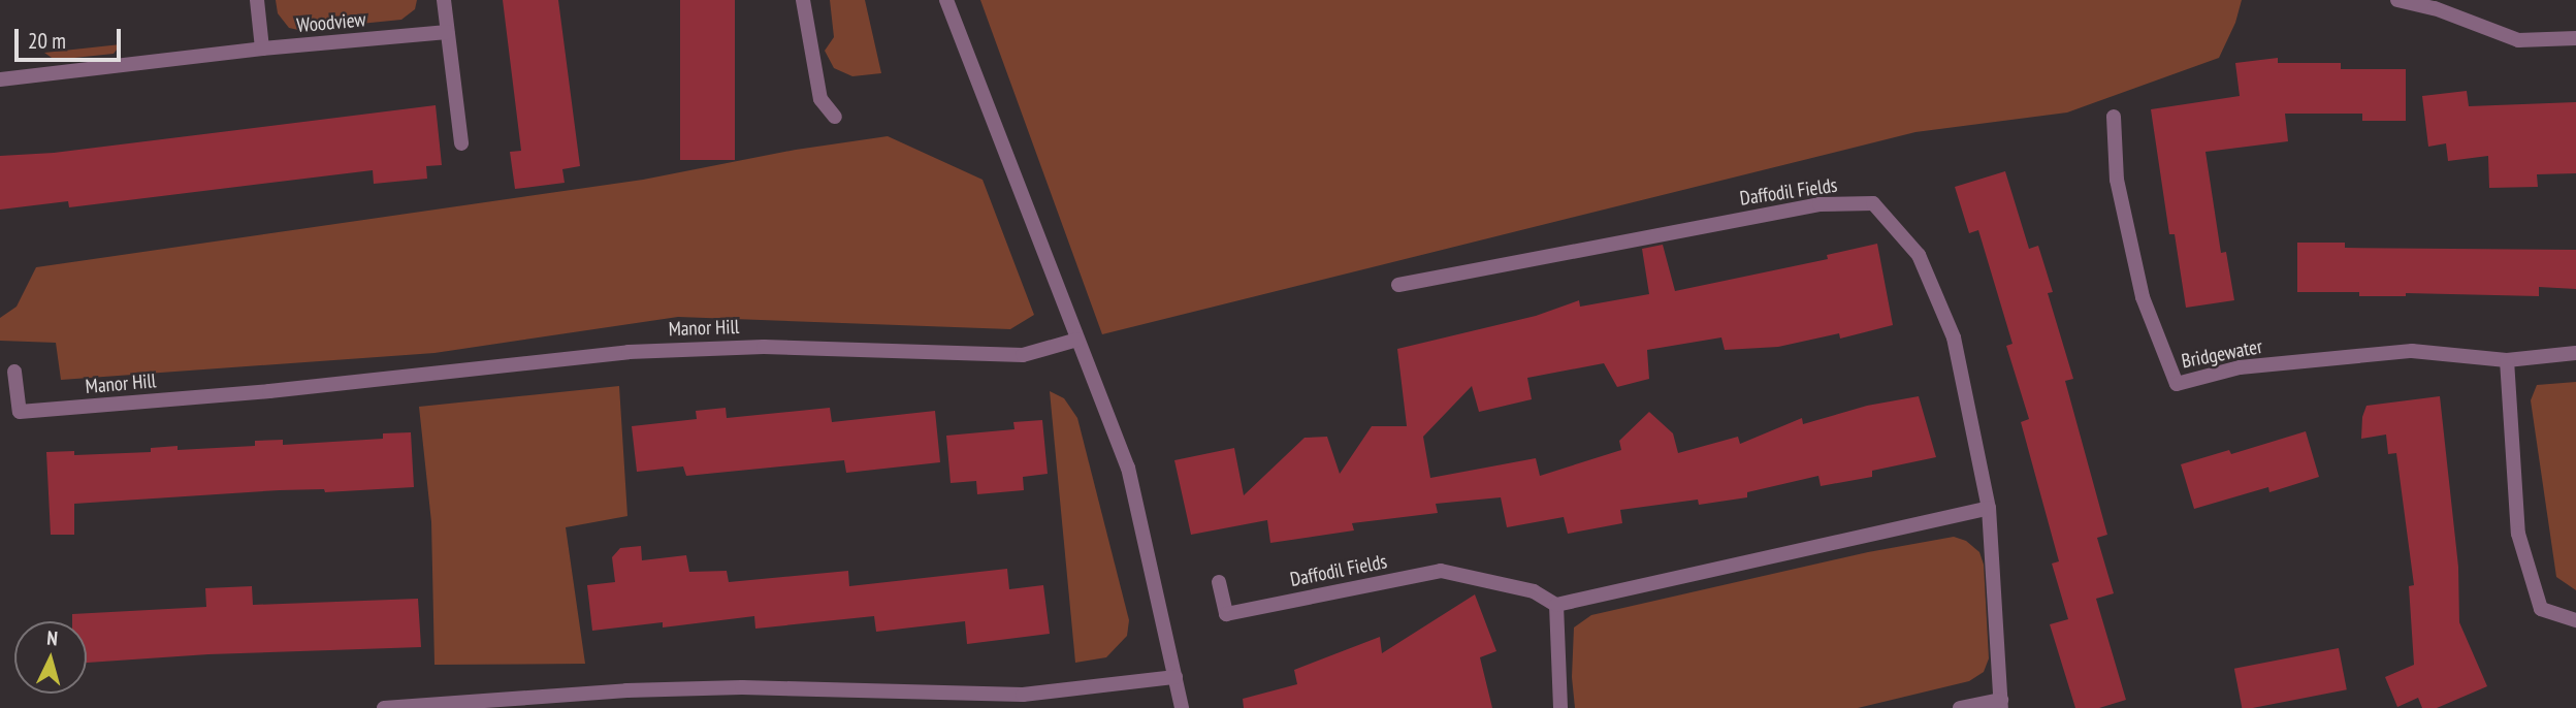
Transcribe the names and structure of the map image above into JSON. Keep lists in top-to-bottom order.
{
  "streets": {
    "street": [
      "Woodview",
      "Daffodil Fields",
      "Manor Hill",
      "Bridgewater"
    ]
  },
  "scale_bar": "20 m",
  "north": "top"
}
